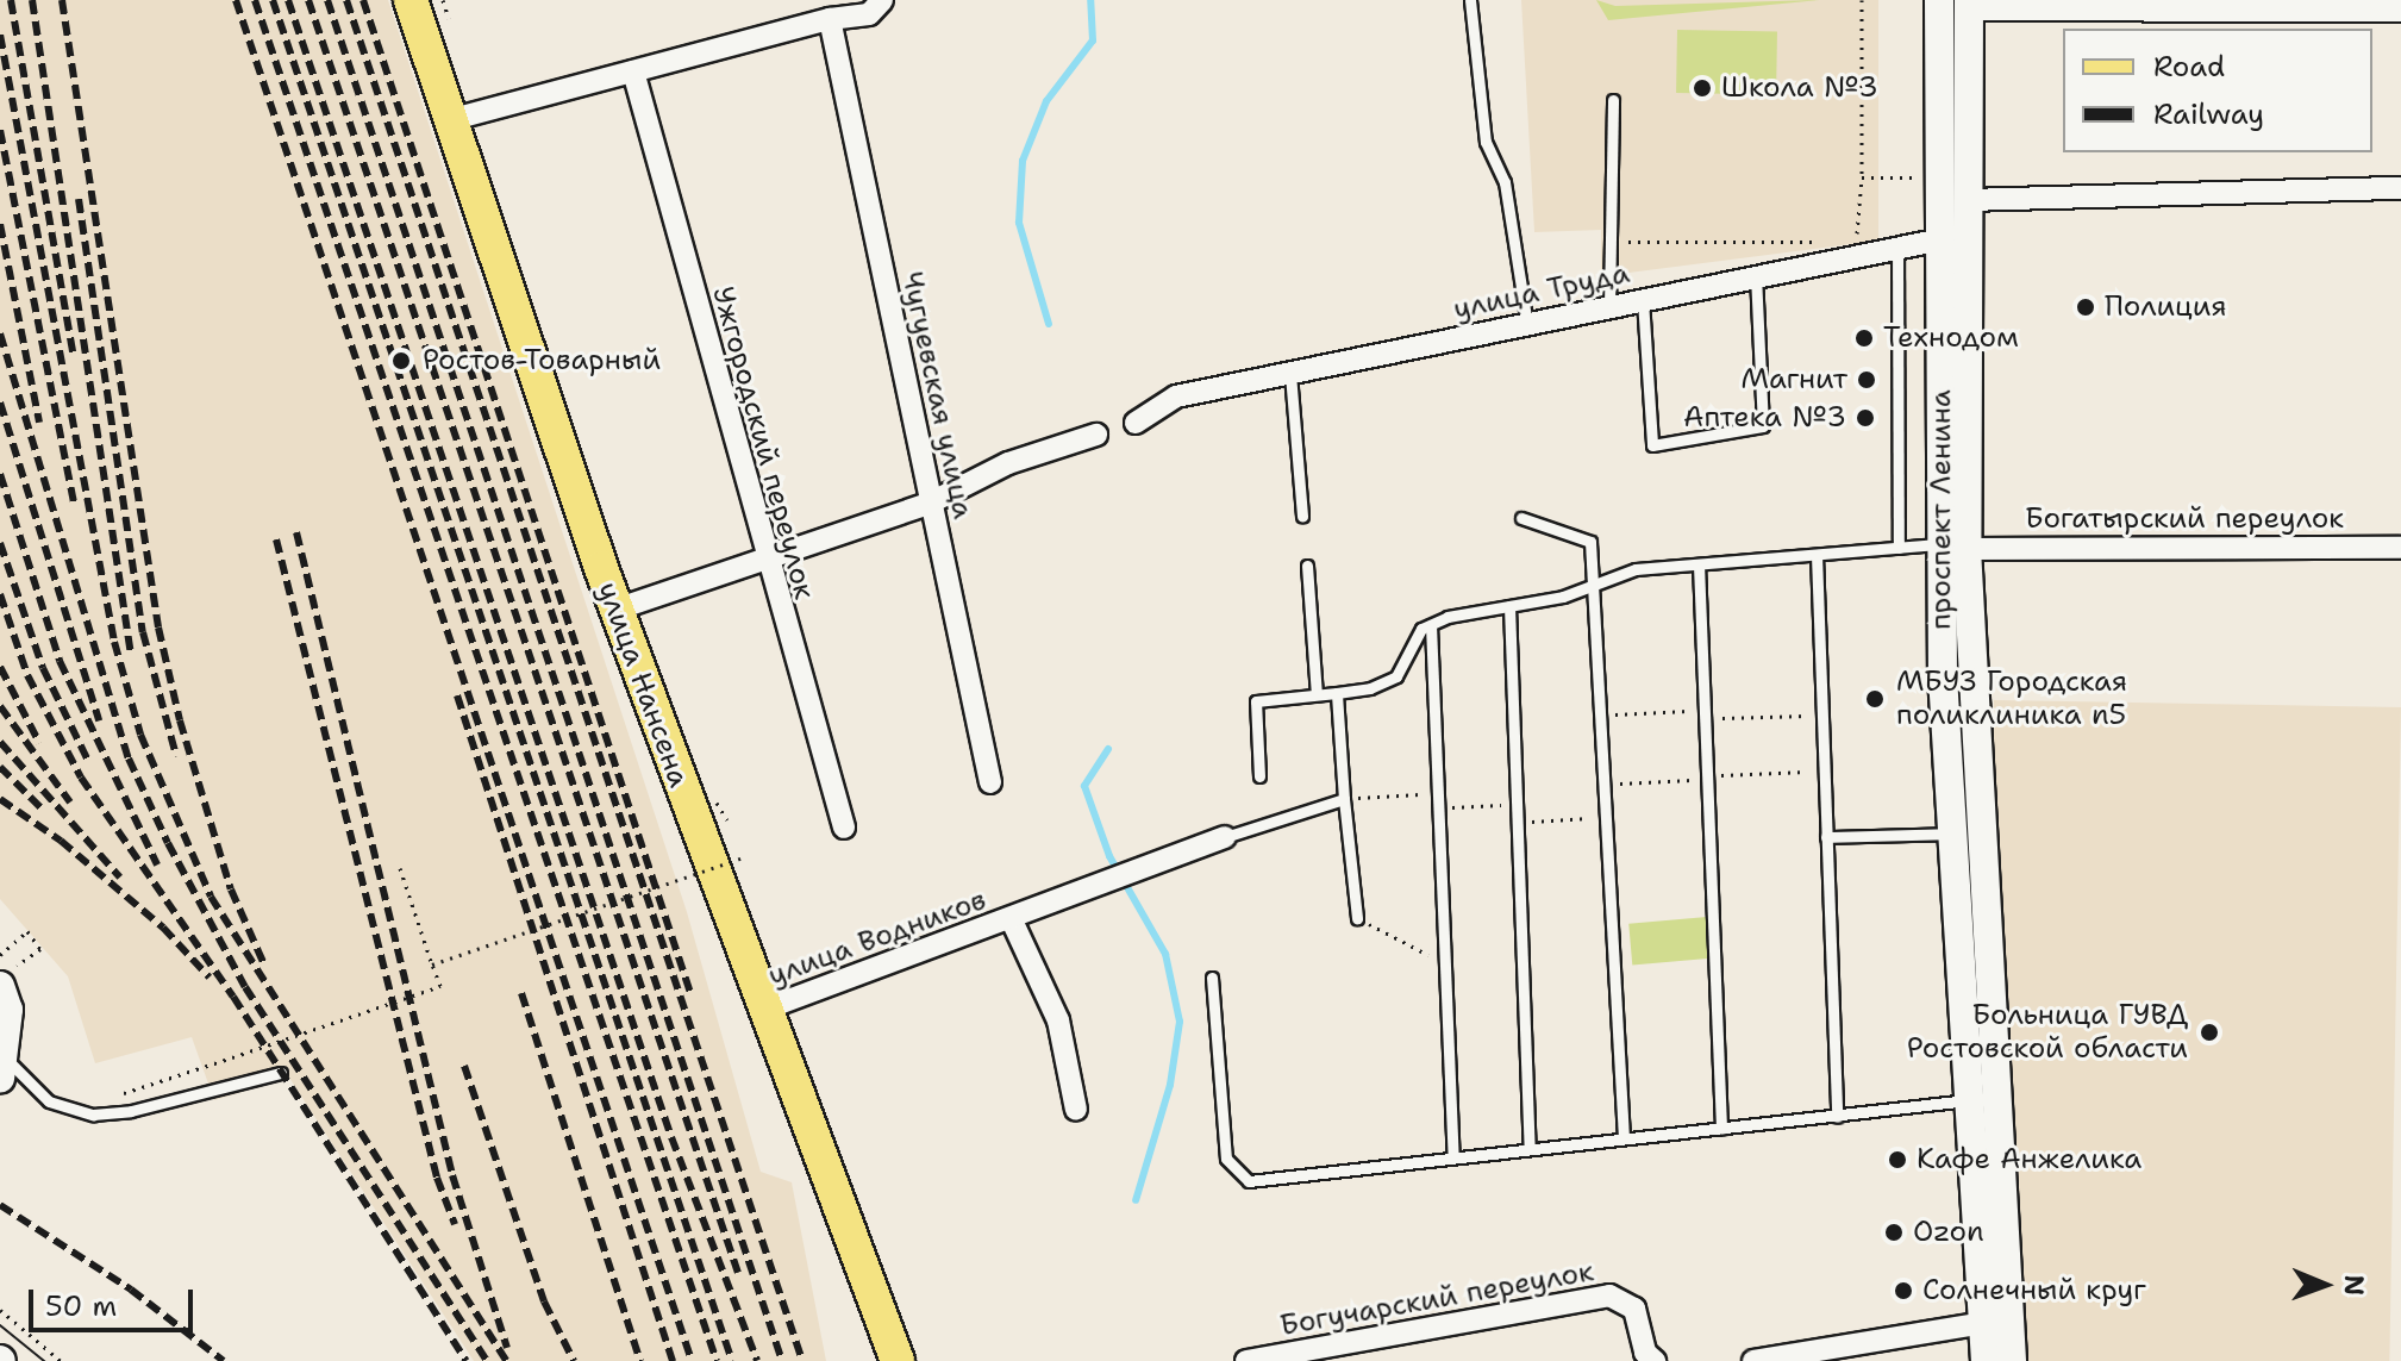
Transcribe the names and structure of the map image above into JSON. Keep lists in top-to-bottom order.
{
  "streets": {
    "main road": ["проспект Ленина", "улица Нансена"],
    "street": [
      "улица Труда",
      "Чугуевская улица",
      "Ужгородский переулок",
      "Богатырский переулок",
      "улица Водников",
      "Богучарский переулок"
    ]
  },
  "crossings": [
    ["улица Труда", "проспект Ленина"],
    ["проспект Ленина", "Богатырский переулок"],
    ["улица Нансена", "улица Водников"]
  ],
  "places": [
    "Школа №3",
    "Полиция",
    "Технодом",
    "Ростов-Товарный",
    "Магнит",
    "Аптека №3",
    "МБУЗ Городская поликлиника n5",
    "Больница ГУВД Ростовской области",
    "Кафе Анжелика",
    "Ozon",
    "Солнечный круг"
  ],
  "legend": ["Road", "Railway"],
  "scale_bar": "50 m",
  "north": "right"
}
